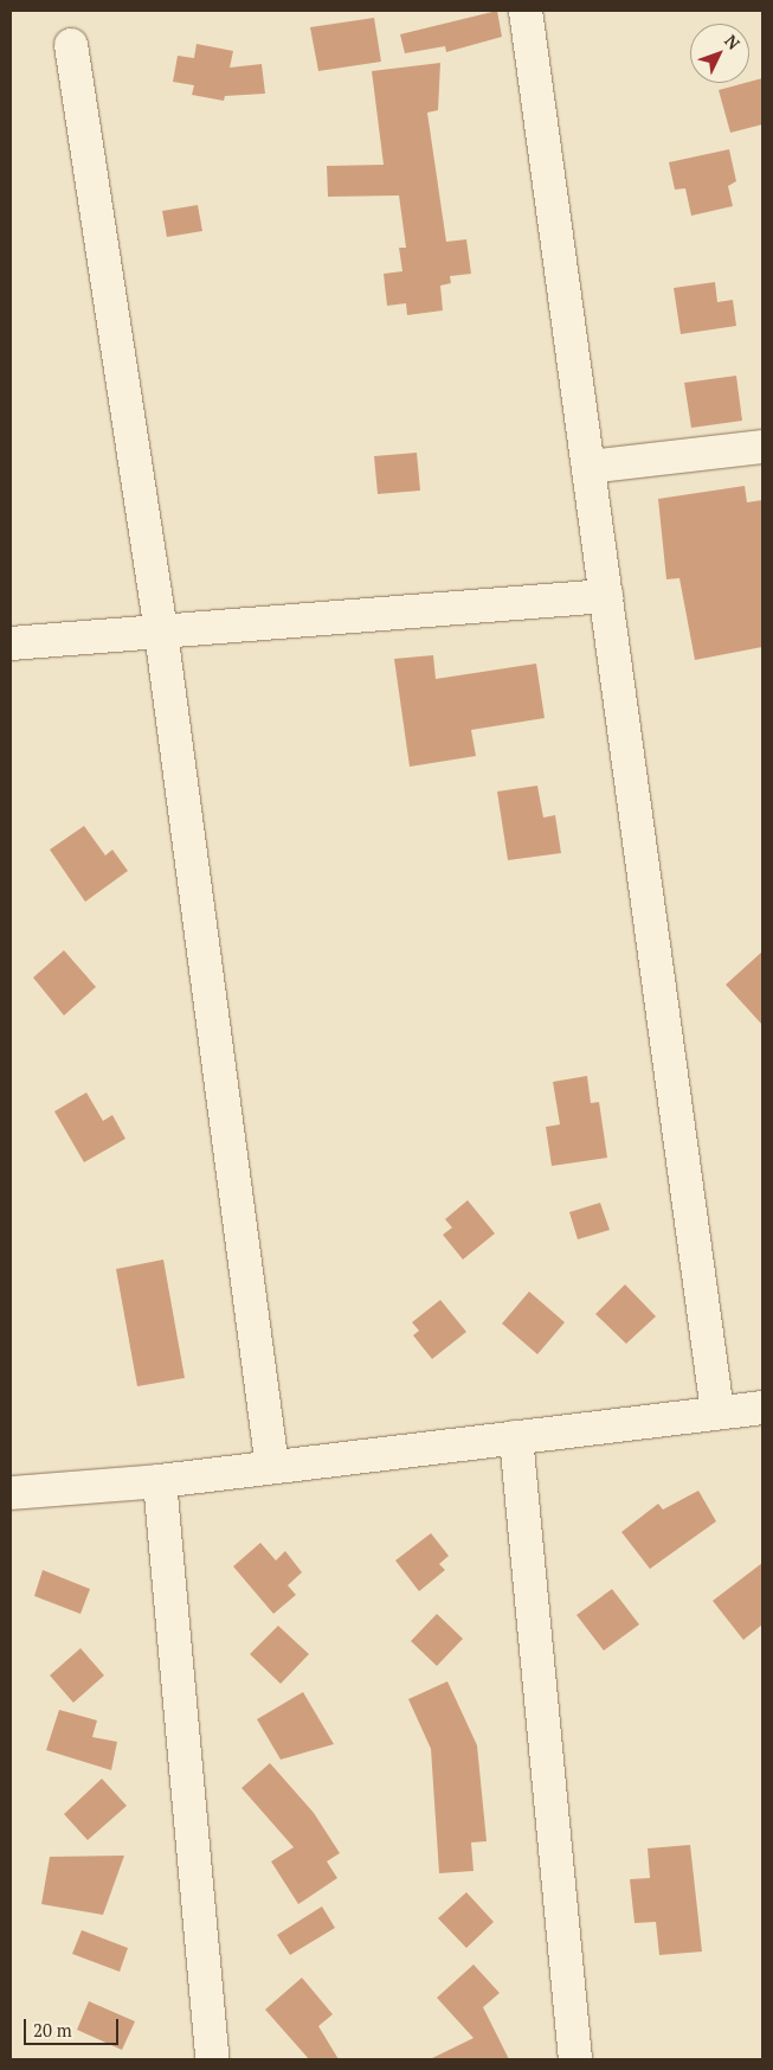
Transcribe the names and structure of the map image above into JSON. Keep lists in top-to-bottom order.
{
  "scale_bar": "20 m",
  "north": "top right"
}
